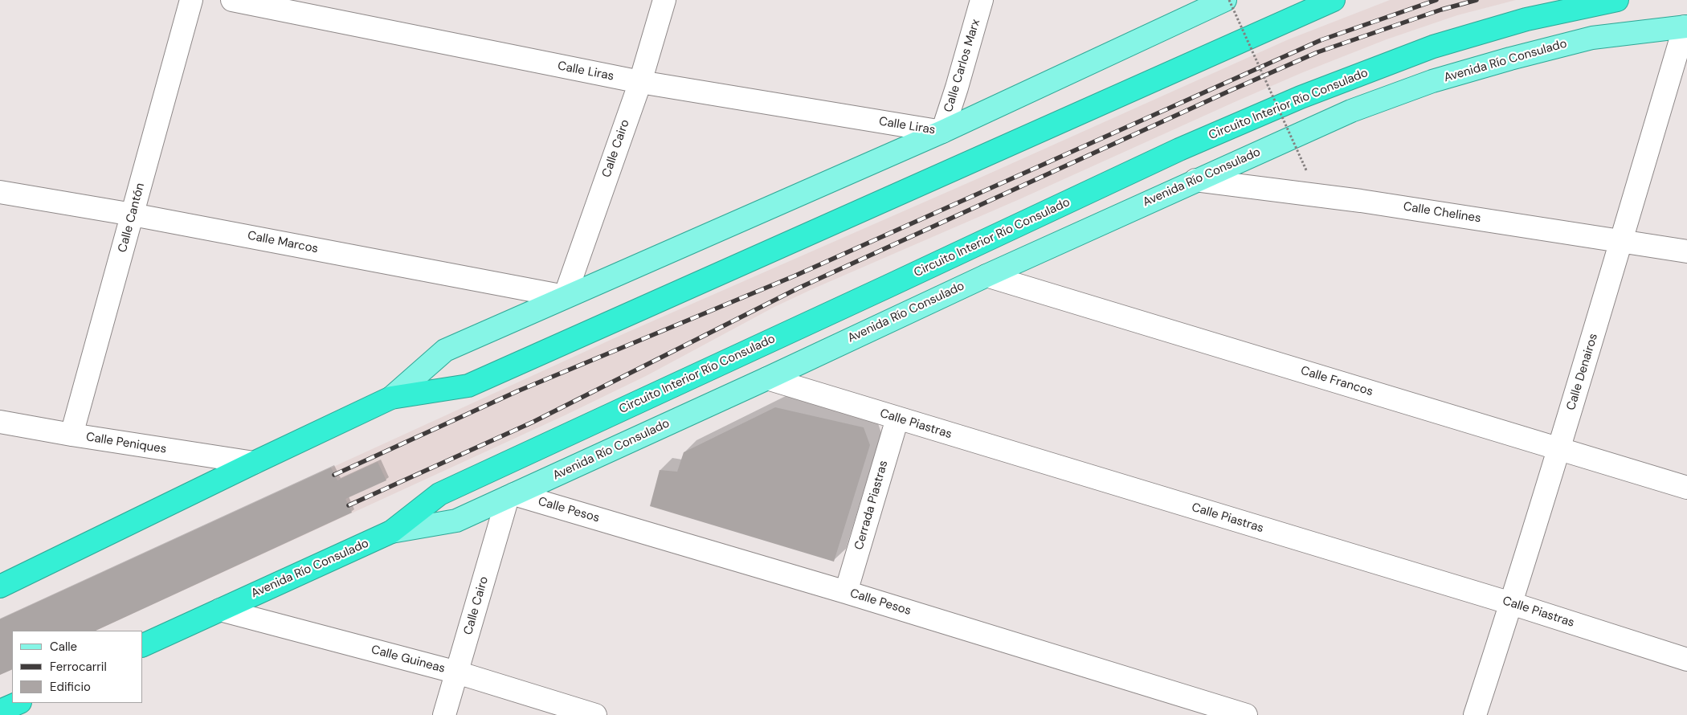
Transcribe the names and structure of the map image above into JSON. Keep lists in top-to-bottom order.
{
  "streets": {
    "highway": ["Avenida Río Consulado", "Circuito Interior Río Consulado"],
    "street": [
      "Calle Carlos Marx",
      "Calle Liras",
      "Calle Cairo",
      "Calle Chelines",
      "Calle Cantón",
      "Calle Marcos",
      "Calle Denairos",
      "Calle Francos",
      "Calle Piastras",
      "Calle Peniques",
      "Cerrada Piastras",
      "Calle Pesos",
      "Calle Guineas"
    ]
  },
  "crossings": [
    ["Avenida Río Consulado", "Circuito Interior Río Consulado"],
    ["Avenida Río Consulado", "Calle Cairo"],
    ["Avenida Río Consulado", "Calle Chelines"],
    ["Avenida Río Consulado", "Calle Denairos"],
    ["Avenida Río Consulado", "Calle Francos"],
    ["Avenida Río Consulado", "Calle Piastras"],
    ["Avenida Río Consulado", "Calle Pesos"],
    ["Avenida Río Consulado", "Calle Guineas"],
    ["Calle Carlos Marx", "Calle Liras"],
    ["Calle Liras", "Calle Cairo"],
    ["Calle Cairo", "Calle Marcos"],
    ["Calle Cairo", "Calle Pesos"],
    ["Calle Cairo", "Calle Guineas"],
    ["Calle Chelines", "Calle Denairos"],
    ["Calle Cantón", "Calle Marcos"],
    ["Calle Cantón", "Calle Peniques"],
    ["Calle Denairos", "Calle Francos"],
    ["Calle Denairos", "Calle Piastras"],
    ["Calle Piastras", "Cerrada Piastras"],
    ["Cerrada Piastras", "Calle Pesos"]
  ],
  "legend": ["Calle", "Ferrocarril", "Edificio"]
}
